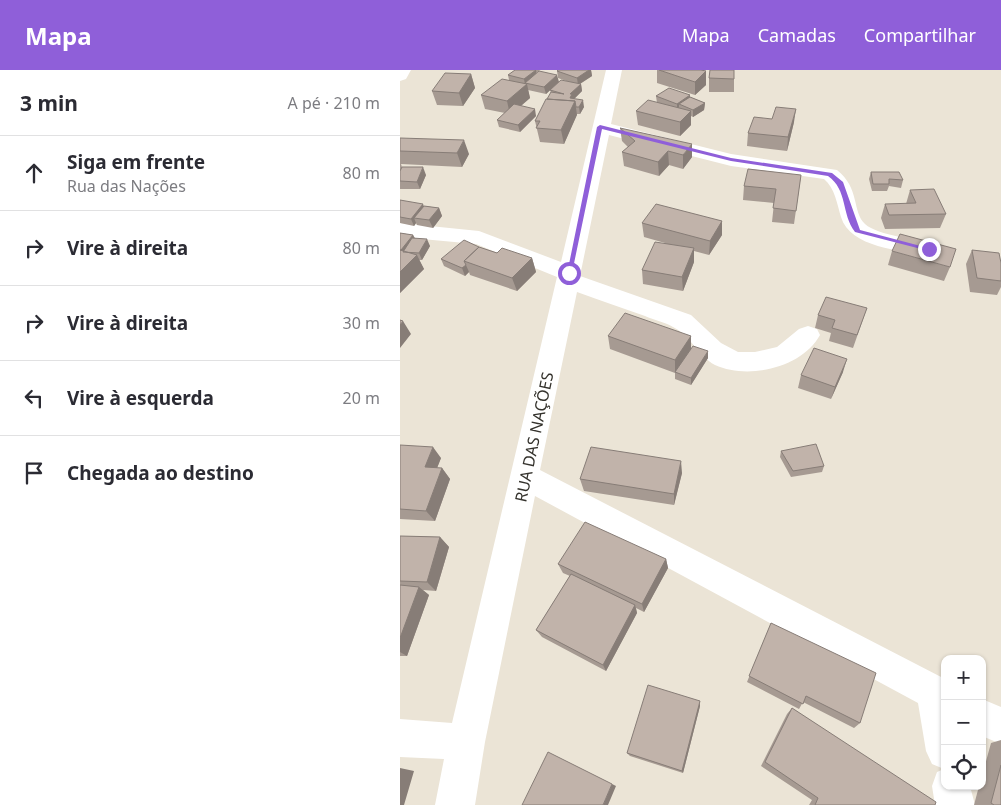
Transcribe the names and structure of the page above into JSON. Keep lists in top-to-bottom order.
{
  "streets": {
    "street": ["RUA DAS NAÇÕES"]
  },
  "page": {
    "header": "Mapa",
    "nav": ["Mapa", "Camadas", "Compartilhar"],
    "heading": ["3 min", "A pé · 210 m"],
    "list": [
      ["Siga em frente", "Rua das Nações", "80 m"],
      ["Vire à direita", "80 m"],
      ["Vire à direita", "30 m"],
      ["Vire à esquerda", "20 m"],
      "Chegada ao destino"
    ],
    "map_buttons": ["+", "−"]
  }
}
